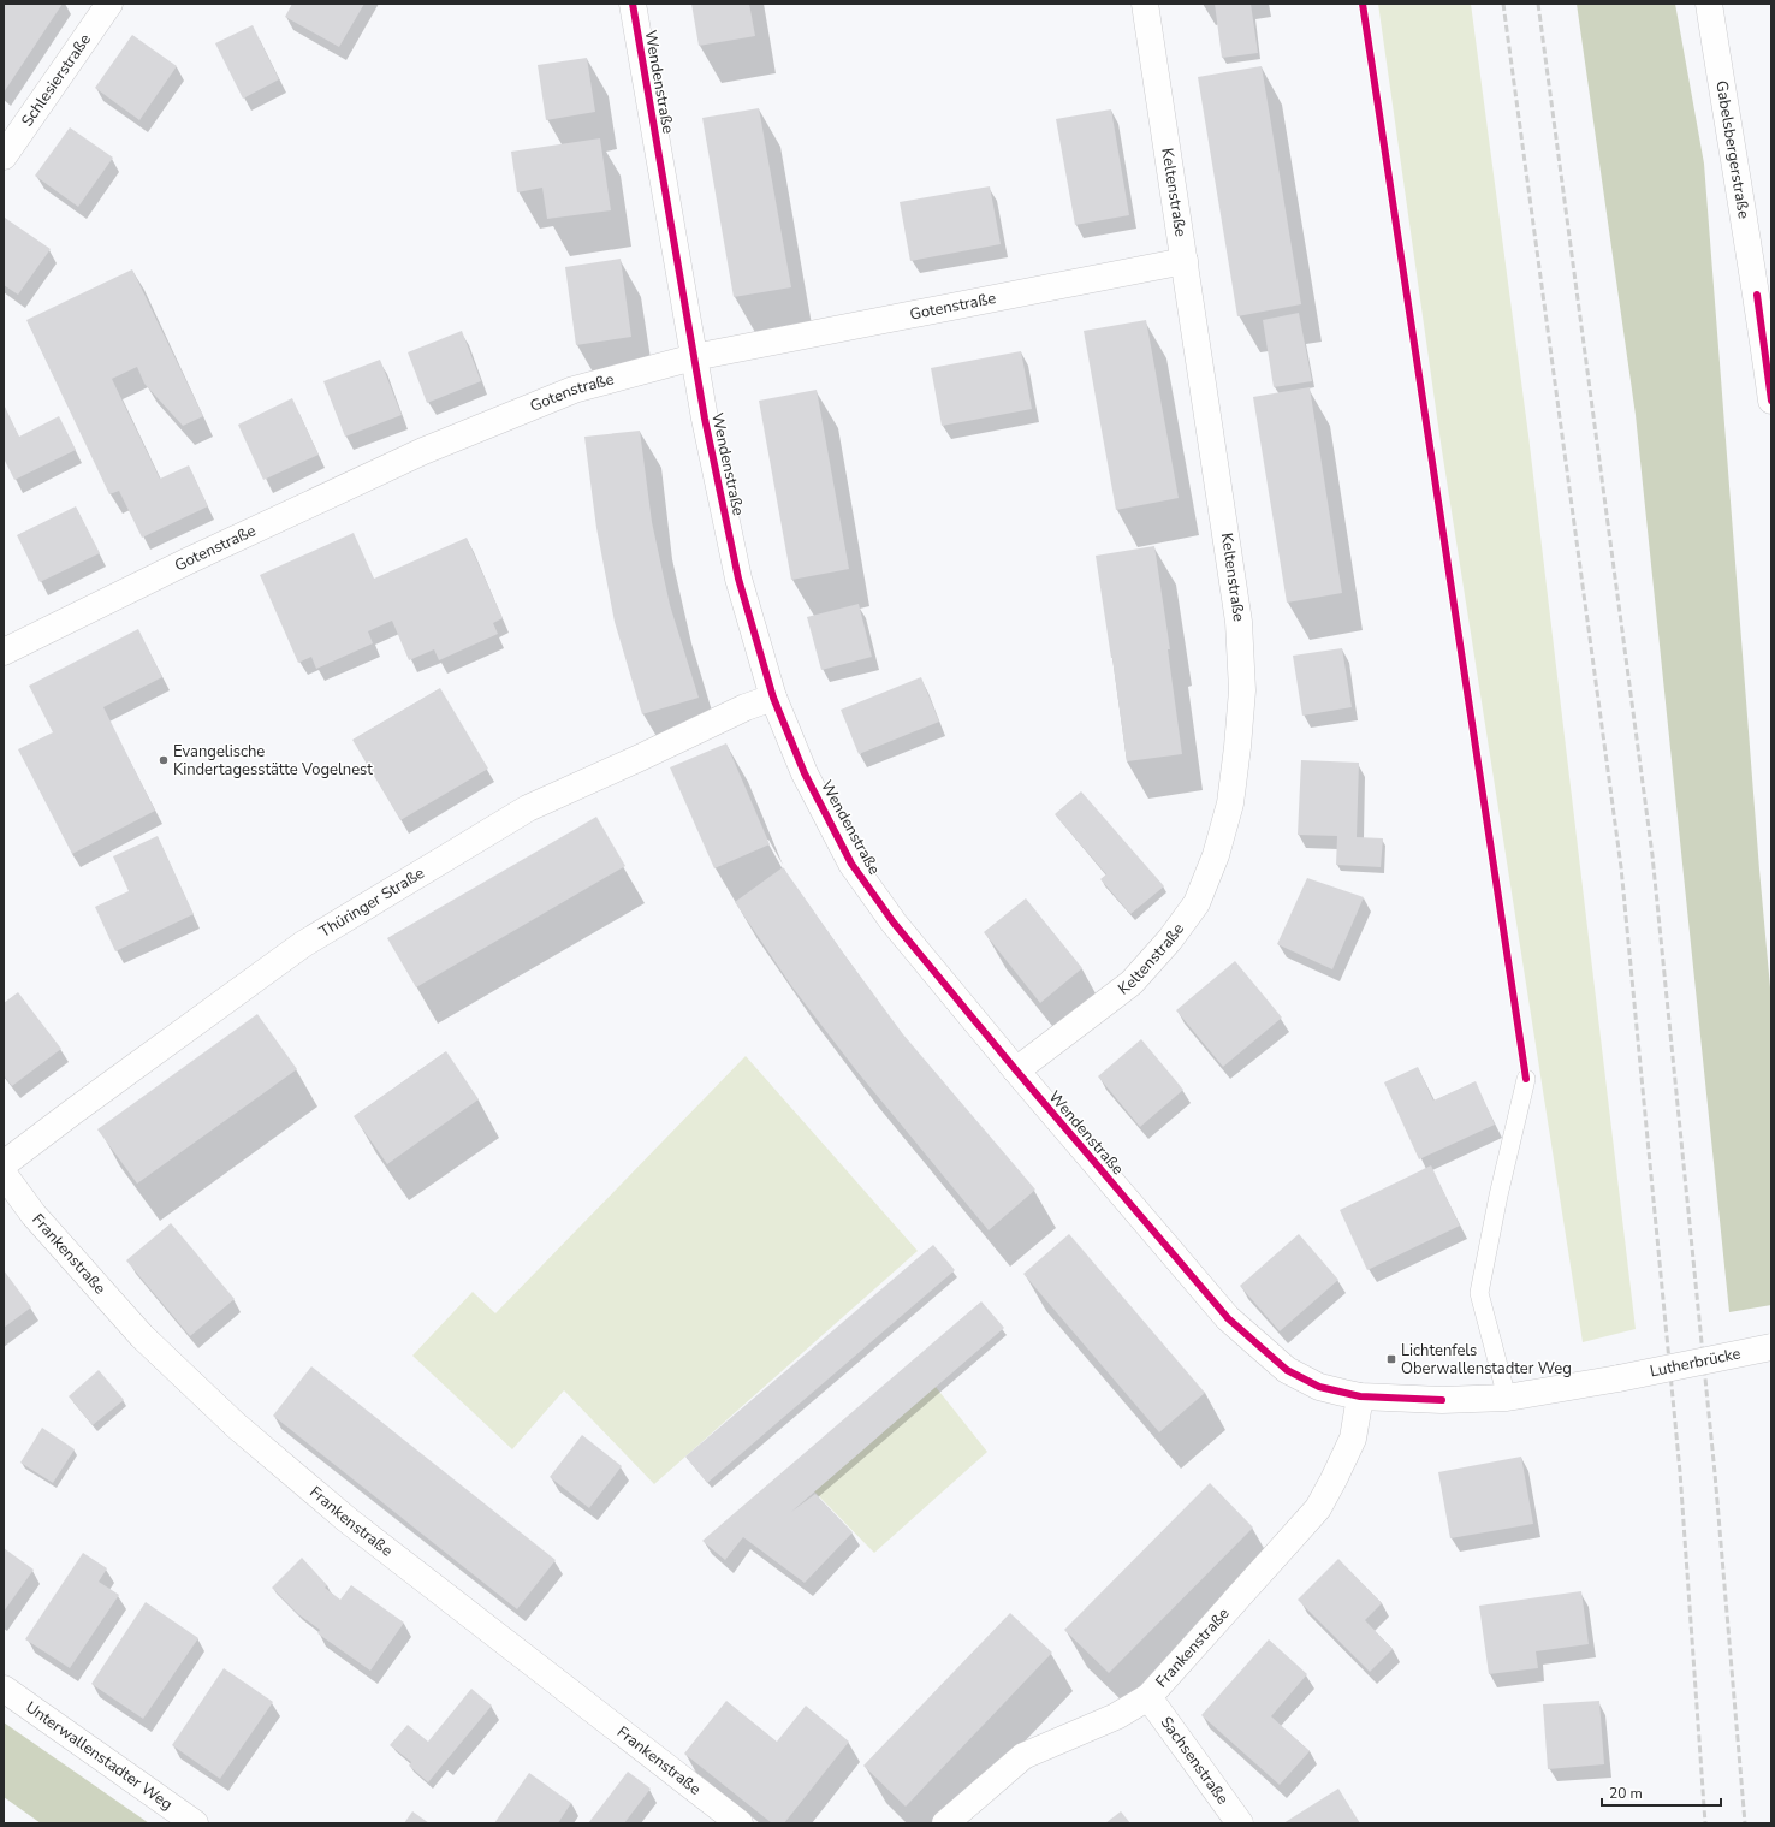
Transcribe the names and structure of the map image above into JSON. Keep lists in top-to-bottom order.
{
  "streets": {
    "street": [
      "Schlesierstraße",
      "Wendenstraße",
      "Gabelsbergerstraße",
      "Keltenstraße",
      "Gotenstraße",
      "Thüringer Straße",
      "Frankenstraße",
      "Lutherbrücke",
      "Unterwallenstadter Weg",
      "Sachsenstraße"
    ]
  },
  "crossings": [
    ["Wendenstraße", "Keltenstraße"],
    ["Wendenstraße", "Gotenstraße"],
    ["Wendenstraße", "Thüringer Straße"],
    ["Wendenstraße", "Frankenstraße"],
    ["Wendenstraße", "Lutherbrücke"],
    ["Keltenstraße", "Gotenstraße"],
    ["Frankenstraße", "Sachsenstraße"]
  ],
  "places": {
    "other": ["Evangelische Kindertagesstätte Vogelnest"],
    "transit": ["Lichtenfels Oberwallenstadter Weg"]
  },
  "scale_bar": "20 m"
}
